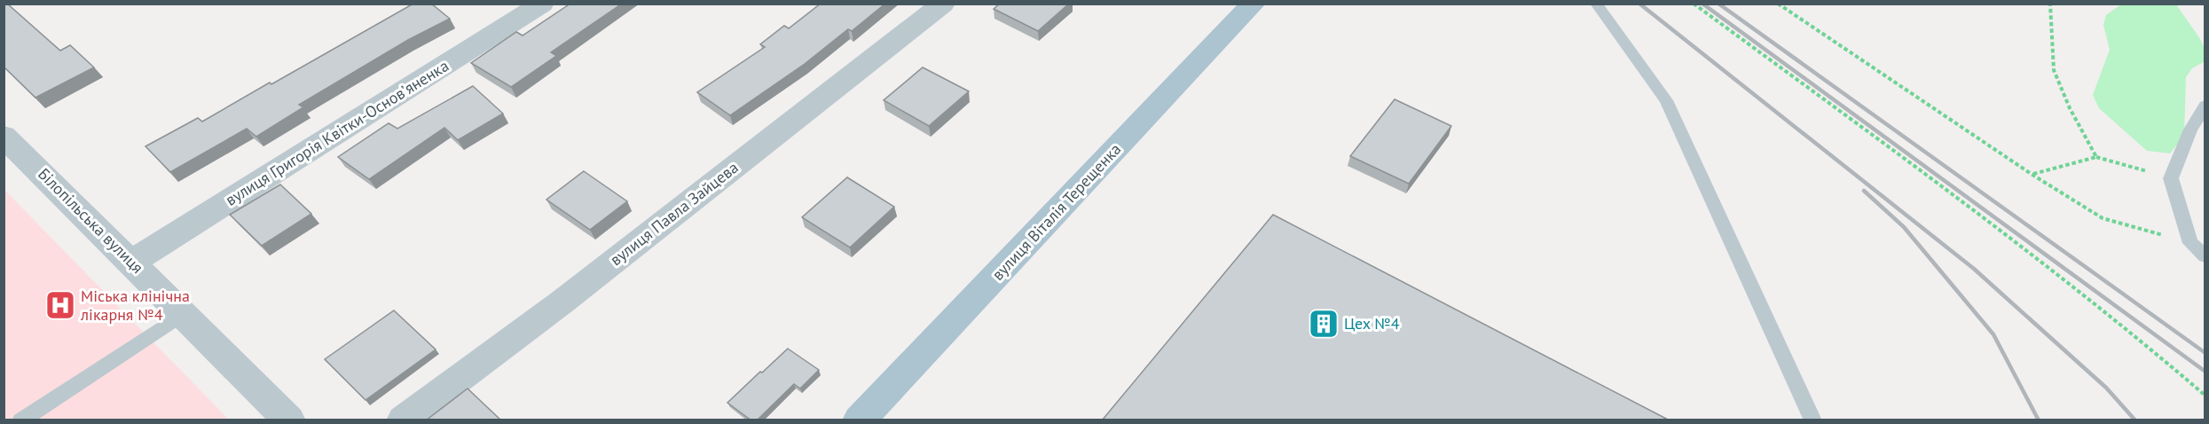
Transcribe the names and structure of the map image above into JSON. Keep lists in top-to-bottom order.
{
  "streets": {
    "main road": ["вулиця Віталія Терещенка"],
    "street": ["вулиця Григорія Квітки-Основʼяненка", "вулиця Павла Зайцева", "Білопільська вулиця"]
  },
  "crossings": [
    ["вулиця Григорія Квітки-Основʼяненка", "Білопільська вулиця"]
  ],
  "places": {
    "hospital": ["Міська клінічна лікарня №4"],
    "building": ["Цех №4"]
  }
}
